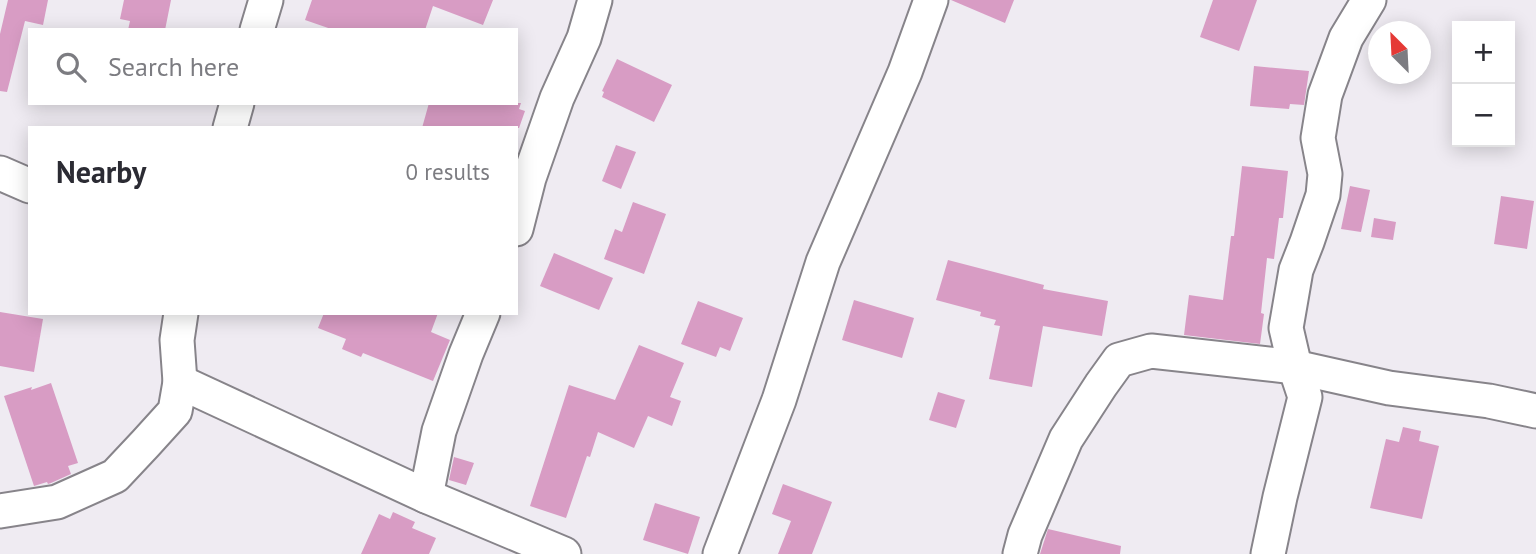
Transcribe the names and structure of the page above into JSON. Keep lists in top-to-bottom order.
{
  "north": "top left",
  "page": {
    "map_buttons": ["+", "−"],
    "search": "Search here",
    "heading": ["Nearby", "0 results"]
  }
}
